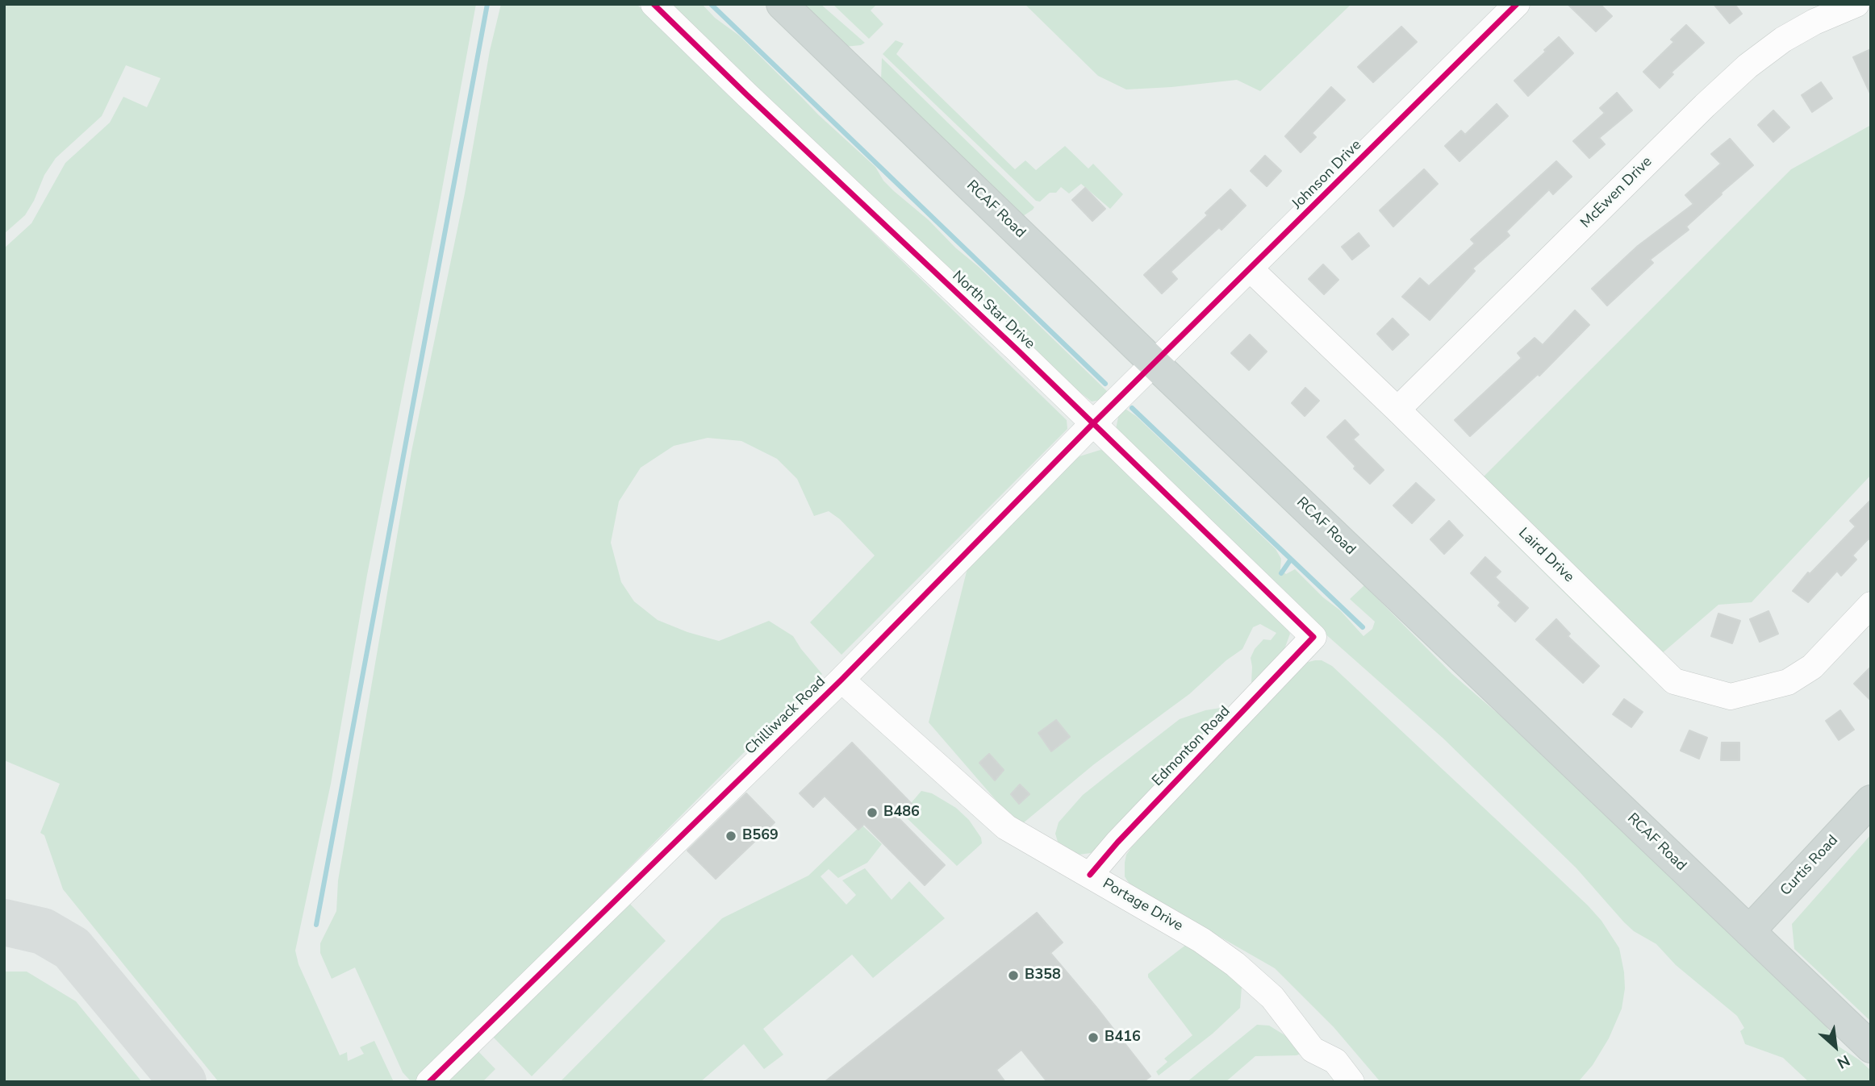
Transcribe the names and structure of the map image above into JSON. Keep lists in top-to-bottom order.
{
  "streets": {
    "main road": ["RCAF Road", "Curtis Road"],
    "street": [
      "Johnson Drive",
      "McEwen Drive",
      "North Star Drive",
      "Laird Drive",
      "Chilliwack Road",
      "Edmonton Road",
      "Portage Drive"
    ]
  },
  "crossings": [
    ["Johnson Drive", "RCAF Road"],
    ["Johnson Drive", "Laird Drive"],
    ["Johnson Drive", "Chilliwack Road"],
    ["McEwen Drive", "Laird Drive"],
    ["RCAF Road", "Chilliwack Road"],
    ["RCAF Road", "Curtis Road"],
    ["North Star Drive", "Chilliwack Road"],
    ["North Star Drive", "Edmonton Road"],
    ["Chilliwack Road", "Portage Drive"],
    ["Edmonton Road", "Portage Drive"]
  ],
  "places": [
    "B486",
    "B569",
    "B358",
    "B416"
  ],
  "north": "bottom right"
}
